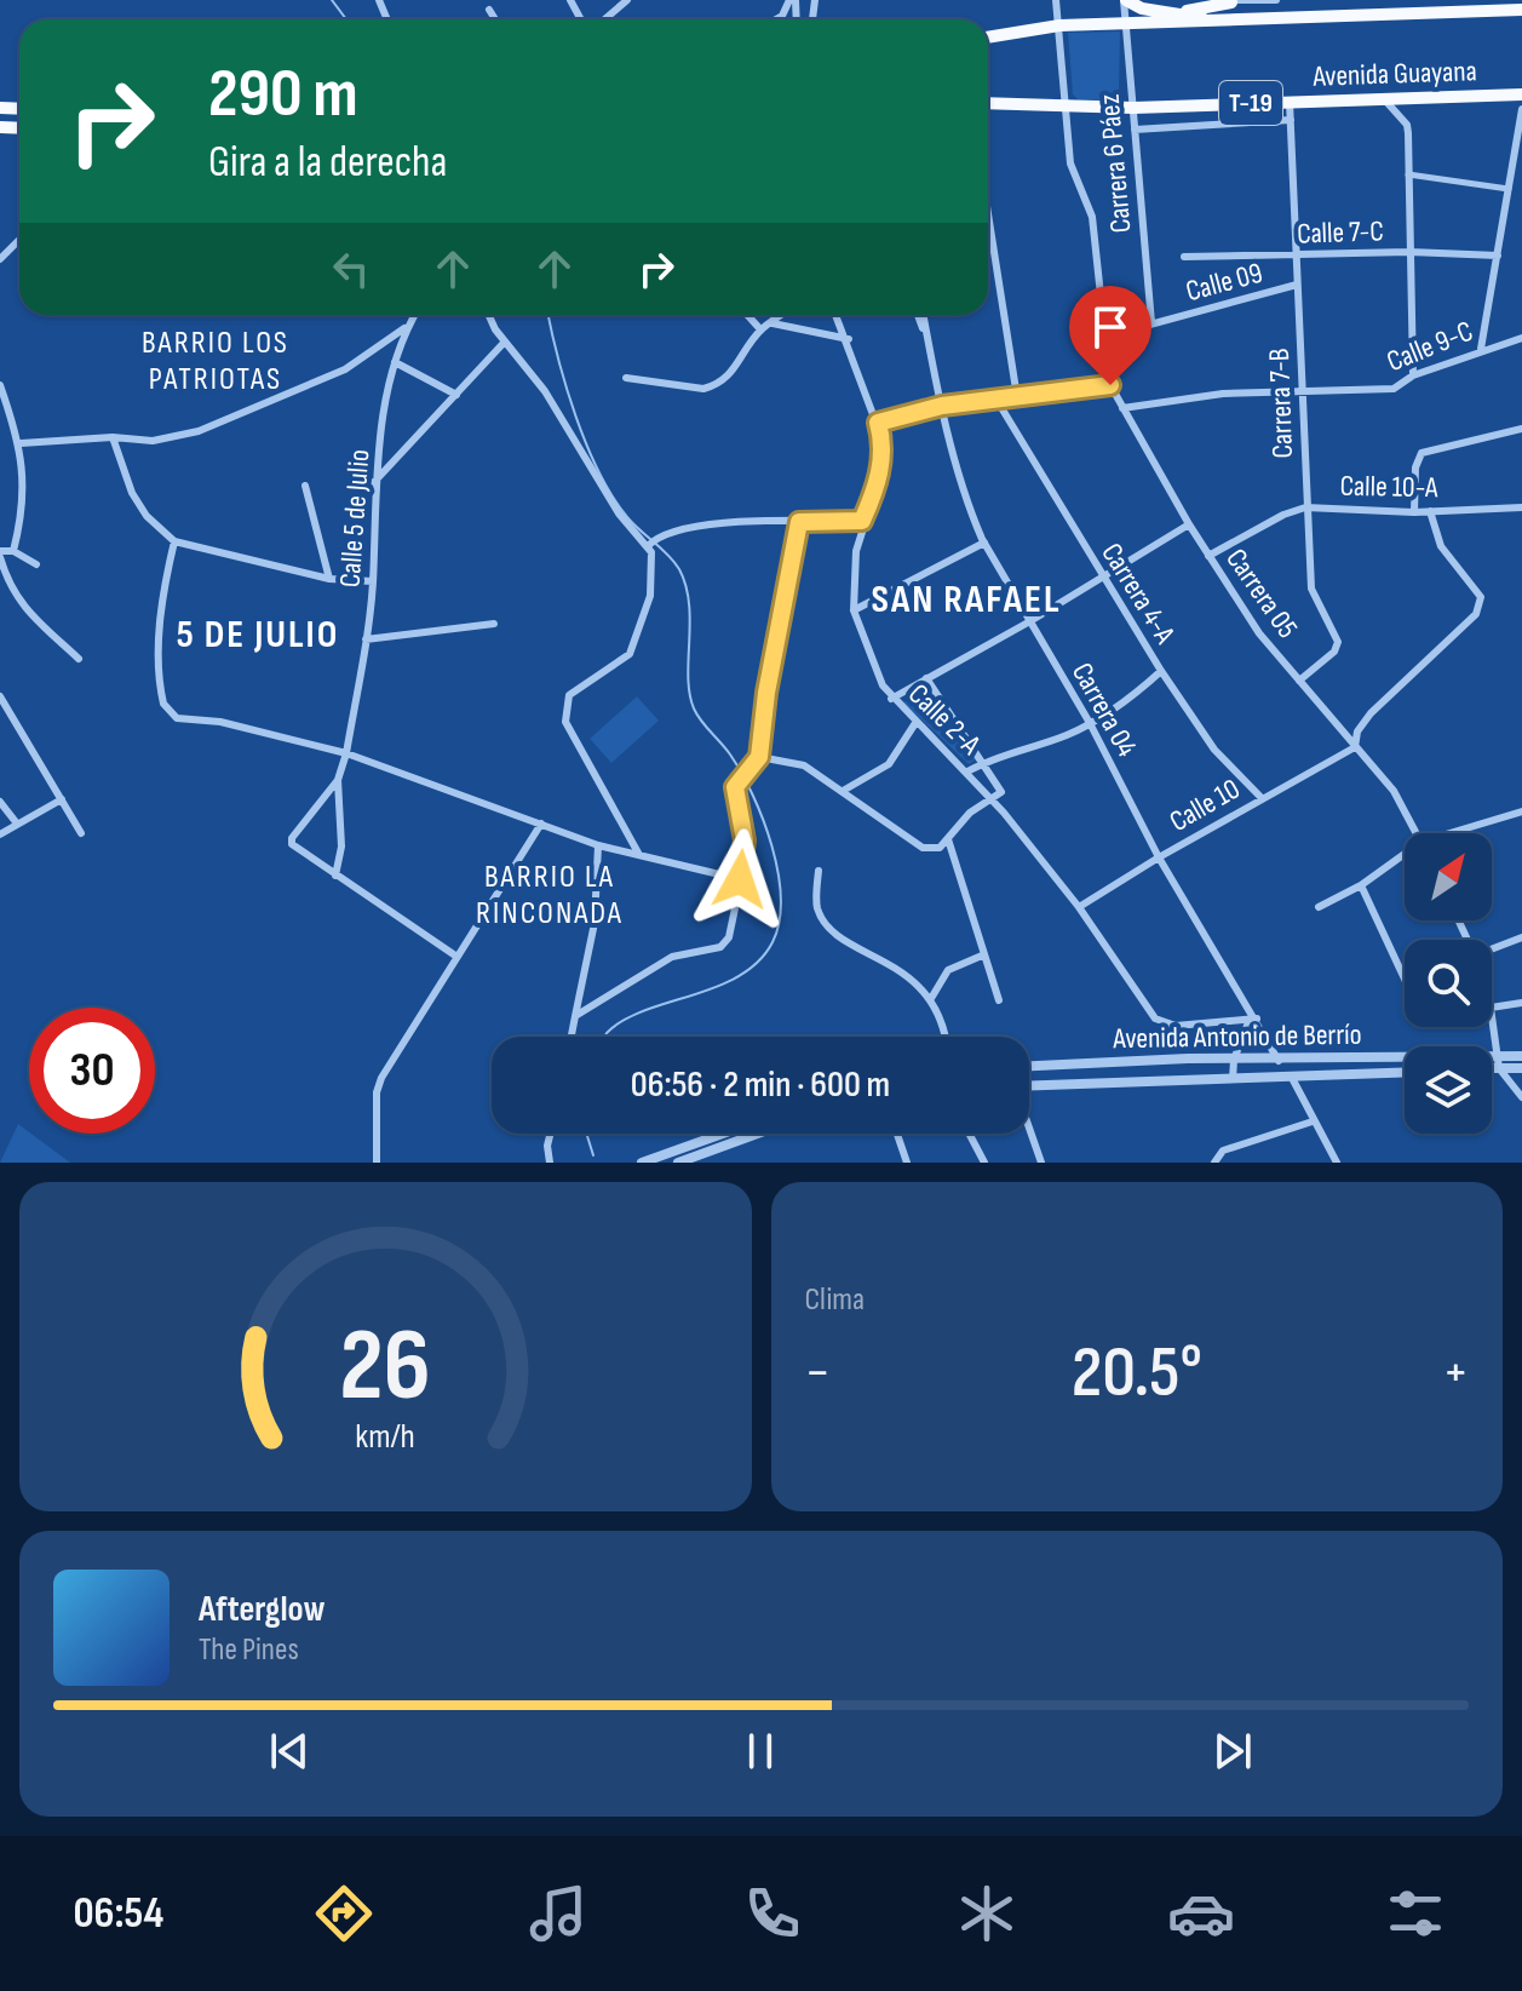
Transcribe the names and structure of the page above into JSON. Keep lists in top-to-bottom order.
{
  "streets": {
    "highway": ["Avenida Guayana", "T-19"],
    "street": [
      "Carrera 6 Páez",
      "Calle 7-C",
      "Calle 09",
      "Calle 9-C",
      "Carrera 7-B",
      "Calle 10-A",
      "Calle 5 de Julio",
      "Carrera 4-A",
      "Carrera 05",
      "Carrera 04",
      "Calle 2-A",
      "Calle 10",
      "Avenida Antonio de Berrío"
    ]
  },
  "crossings": [
    ["Avenida Guayana", "Carrera 6 Páez"],
    ["Avenida Guayana", "Carrera 7-B"],
    ["Avenida Guayana", "Carrera 05"],
    ["Carrera 6 Páez", "Calle 09"],
    ["Calle 7-C", "Carrera 7-B"],
    ["Calle 09", "Carrera 7-B"],
    ["Calle 09", "Carrera 05"],
    ["Calle 9-C", "Carrera 7-B"],
    ["Calle 9-C", "Carrera 05"],
    ["Carrera 7-B", "Calle 10-A"],
    ["Carrera 7-B", "Carrera 05"],
    ["Calle 10-A", "Carrera 05"],
    ["Carrera 4-A", "Calle 10"],
    ["Carrera 05", "Calle 10"],
    ["Carrera 04", "Calle 2-A"],
    ["Carrera 04", "Calle 10"],
    ["Carrera 04", "Avenida Antonio de Berrío"],
    ["Calle 2-A", "Calle 10"]
  ],
  "districts": [
    "BARRIO LOS PATRIOTAS",
    "SAN RAFAEL",
    "5 DE JULIO",
    "BARRIO LA RINCONADA"
  ],
  "north": "top right",
  "page": {
    "turn": ["290 m", "Gira a la derecha"],
    "limit": "30",
    "trip": "06:56 · 2 min · 600 m",
    "tile": "Clima",
    "heat": ["−", "20.5°", "+"],
    "song": ["Afterglow", "The Pines"],
    "tabs": "06:54",
    "gauge": ["26", "km/h"]
  }
}
